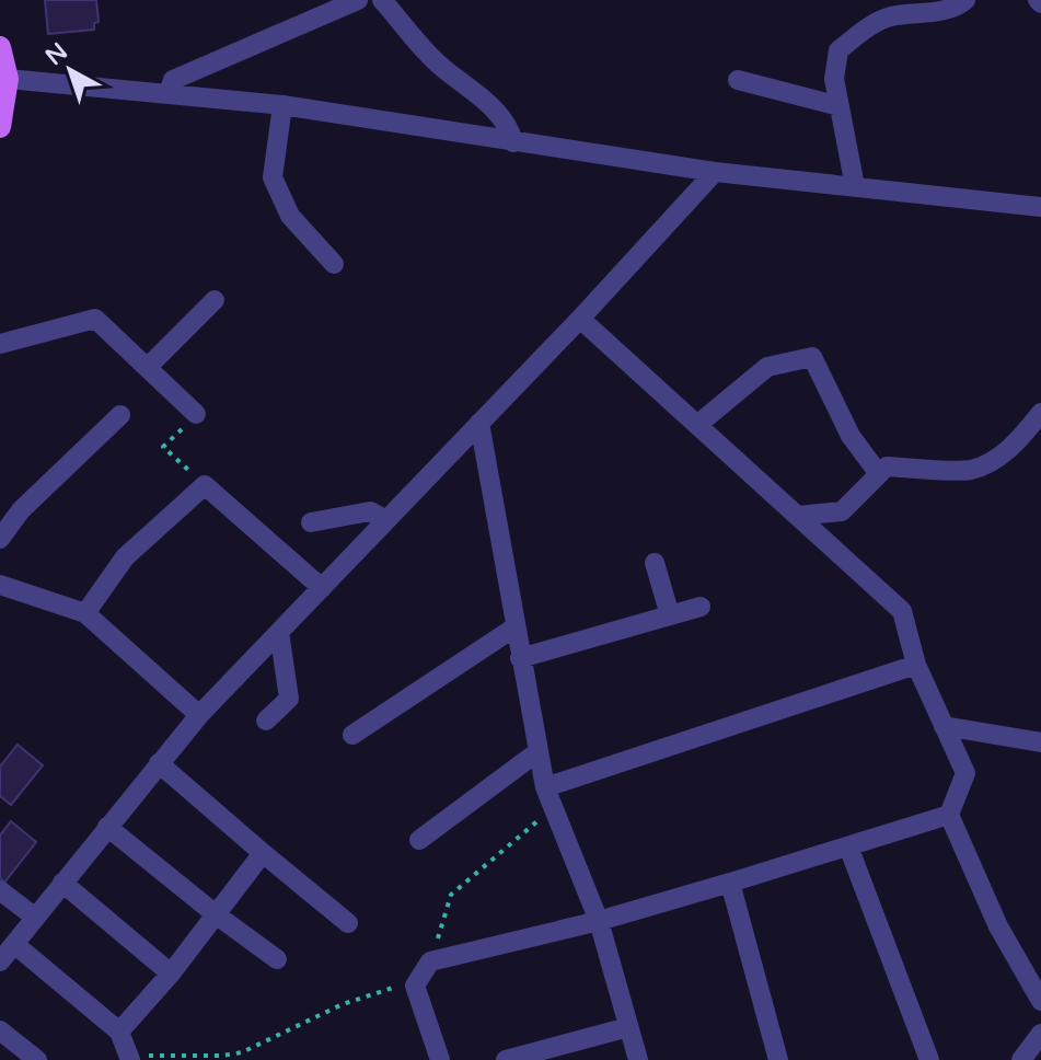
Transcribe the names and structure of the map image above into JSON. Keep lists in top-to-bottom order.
{
  "north": "top left"
}
